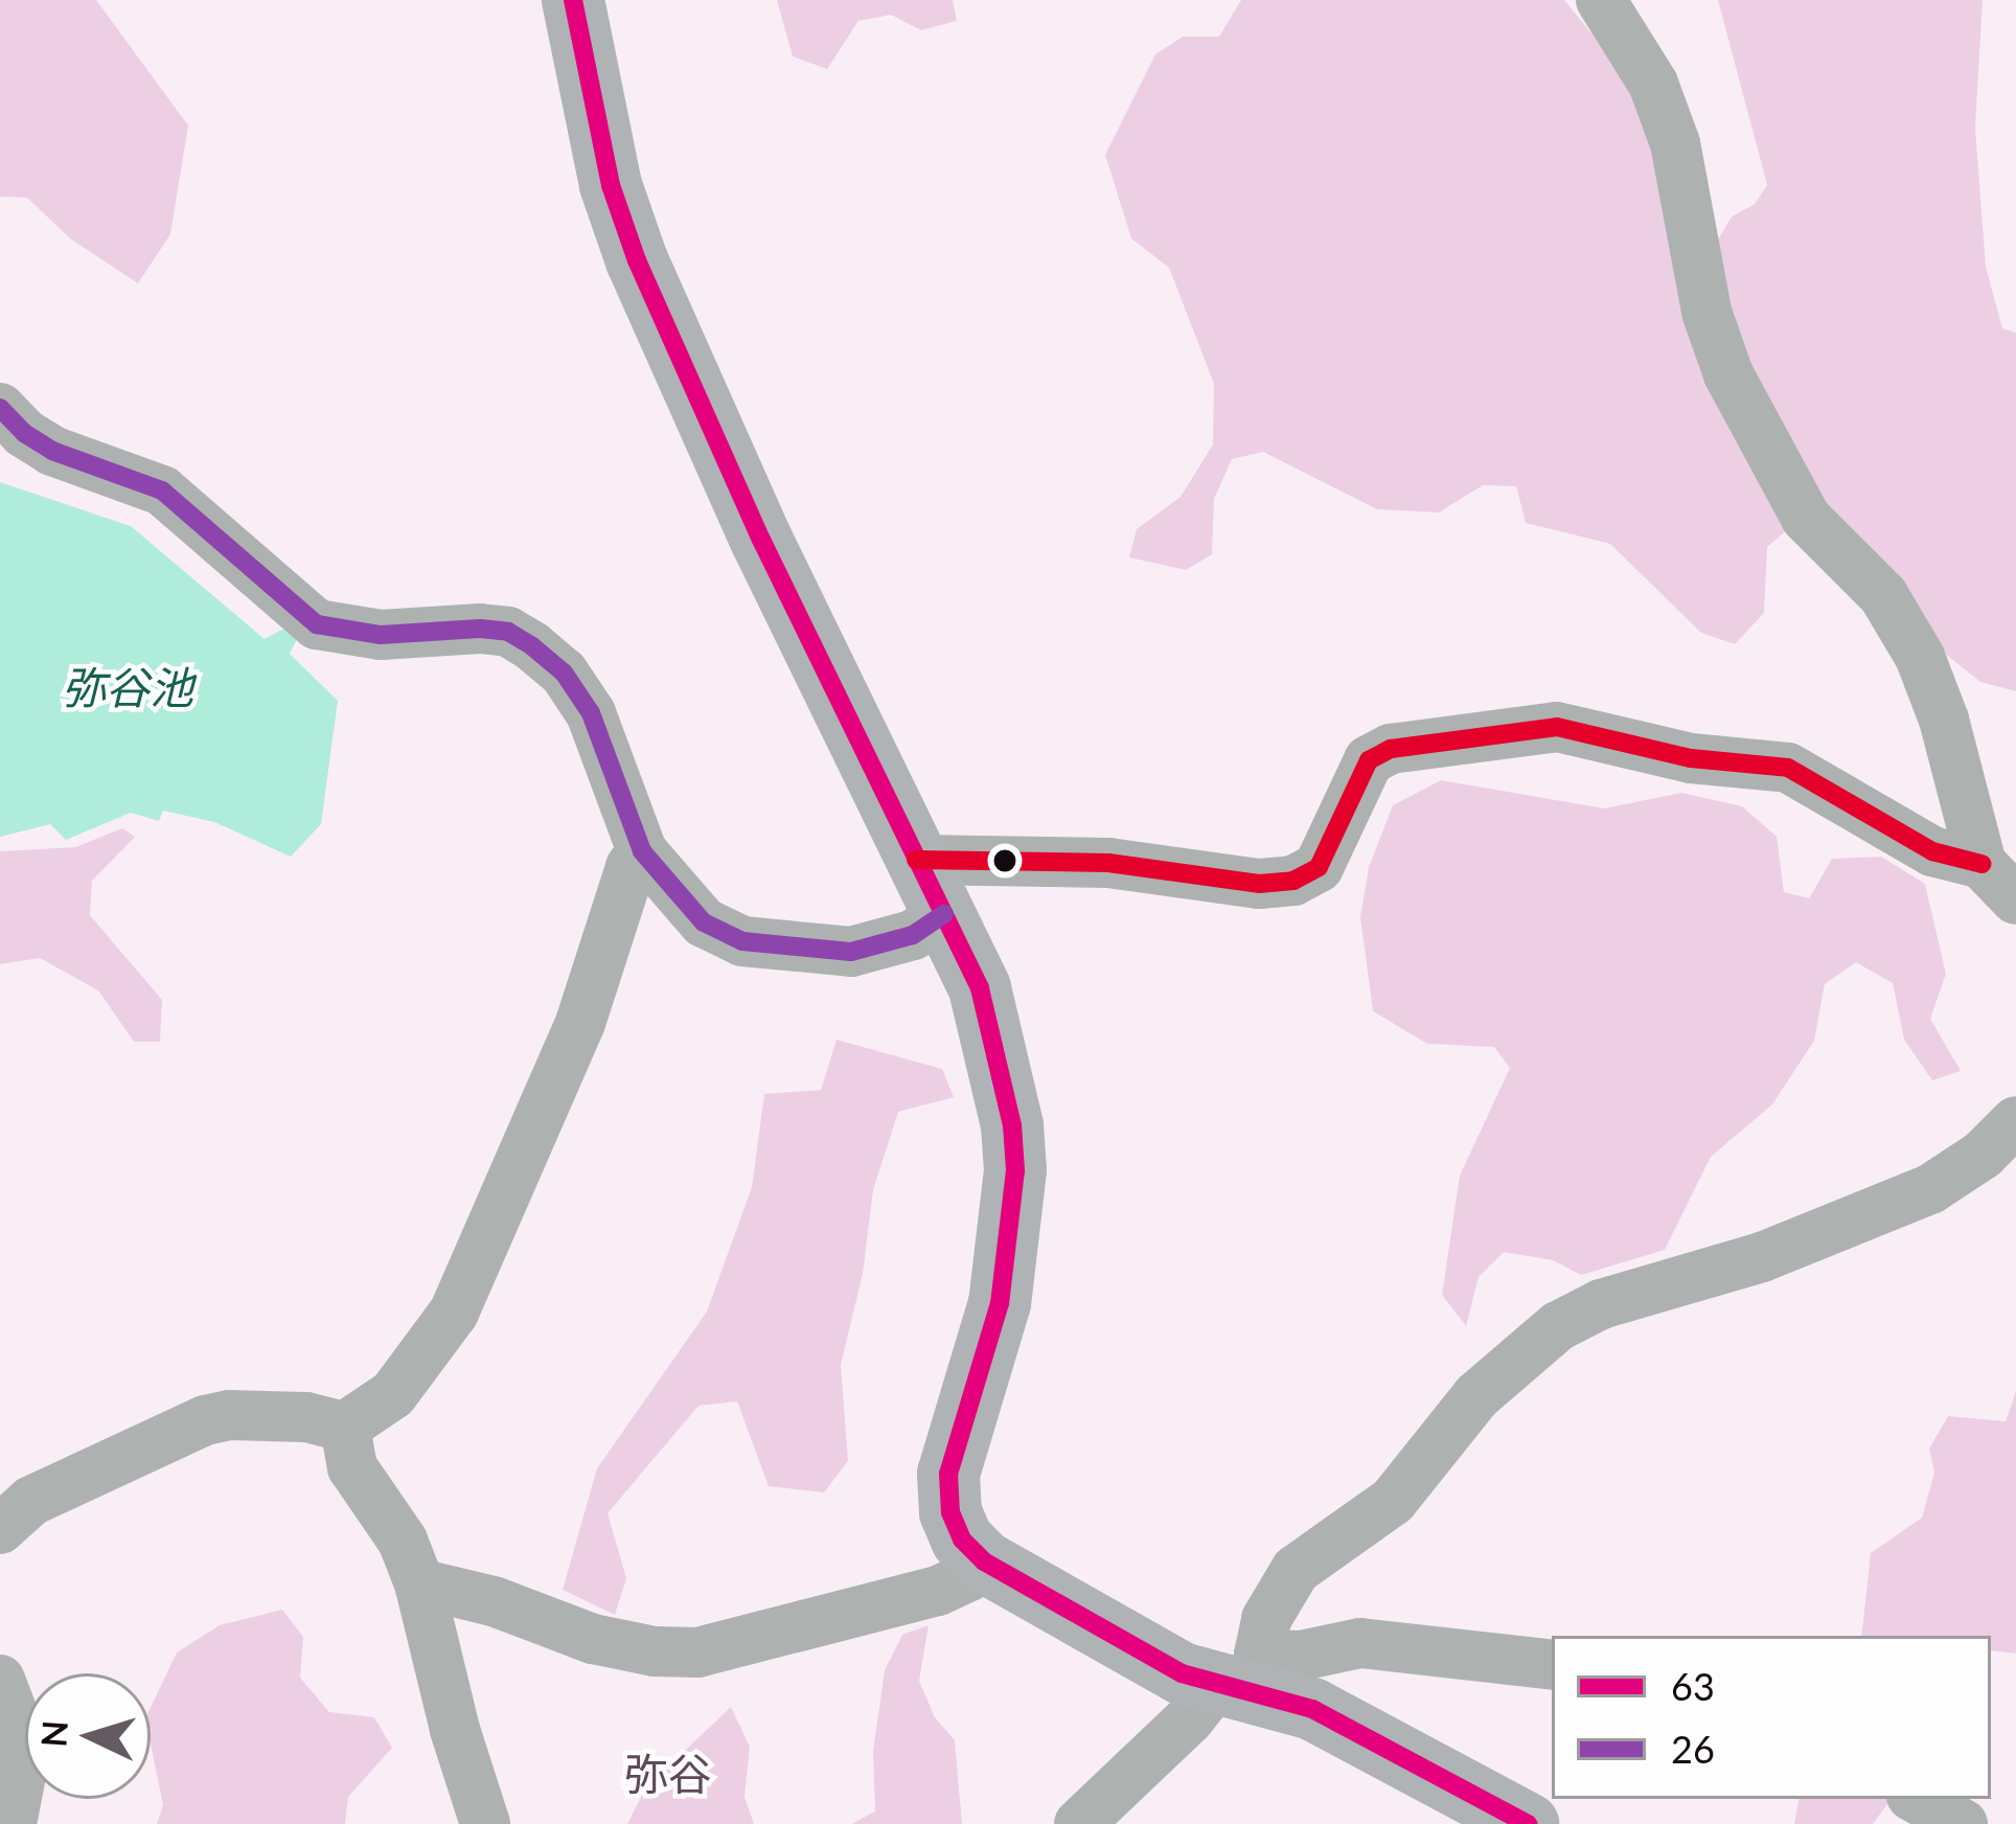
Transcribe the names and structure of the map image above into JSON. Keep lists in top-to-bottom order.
{
  "districts": ["弥谷"],
  "water": ["弥谷池"],
  "lines": ["transit line 63", "transit line 26"],
  "legend": ["63", "26"],
  "north": "left"
}
